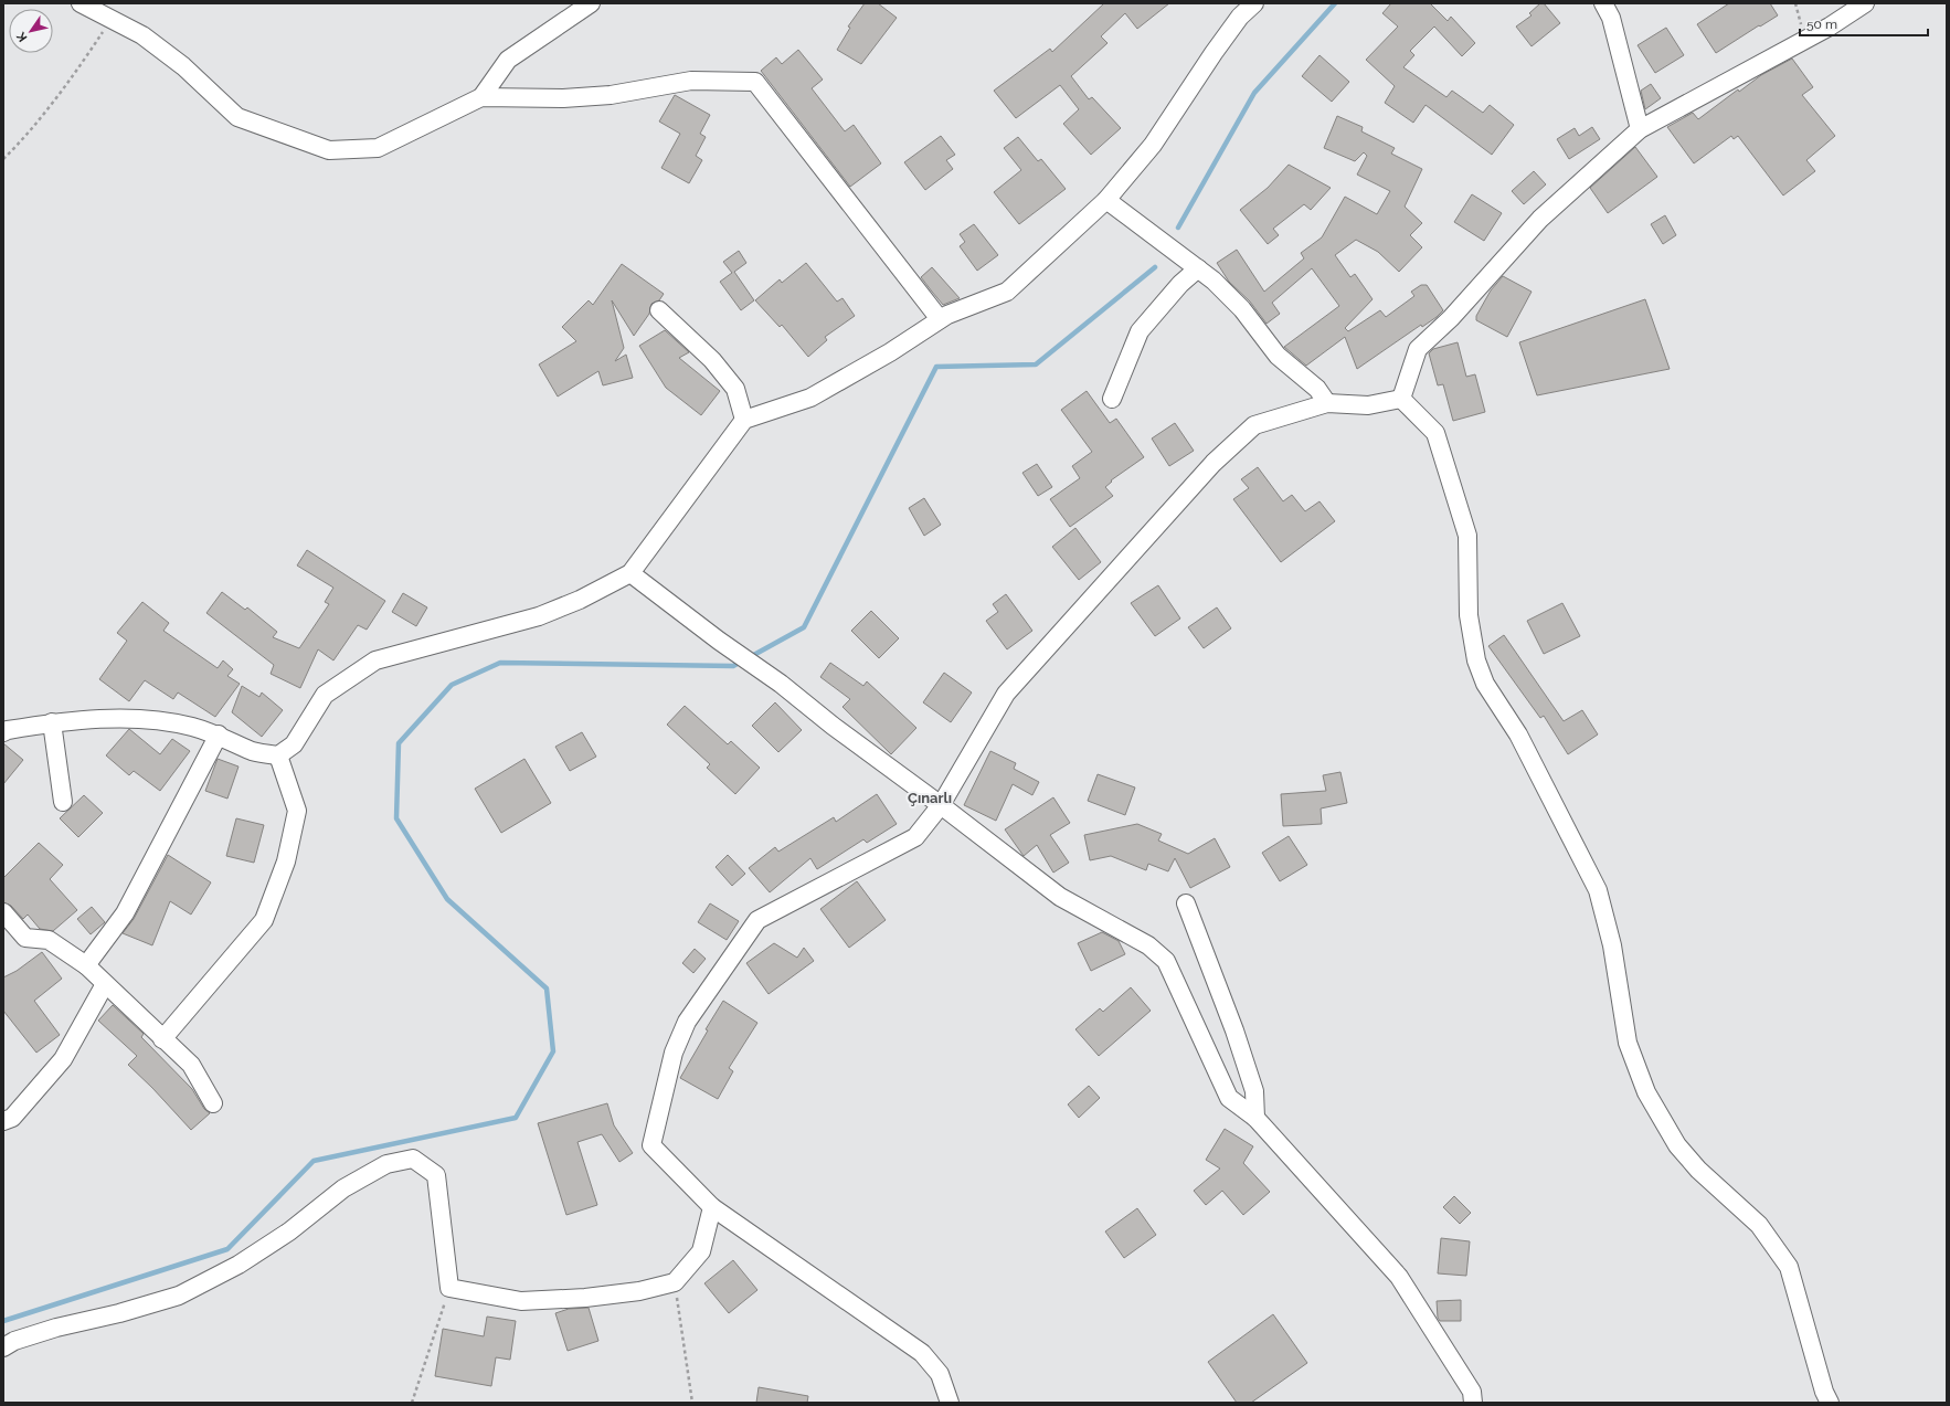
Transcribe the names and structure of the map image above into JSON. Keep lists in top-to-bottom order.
{
  "districts": ["Çınarlı"],
  "scale_bar": "50 m",
  "north": "bottom left"
}
